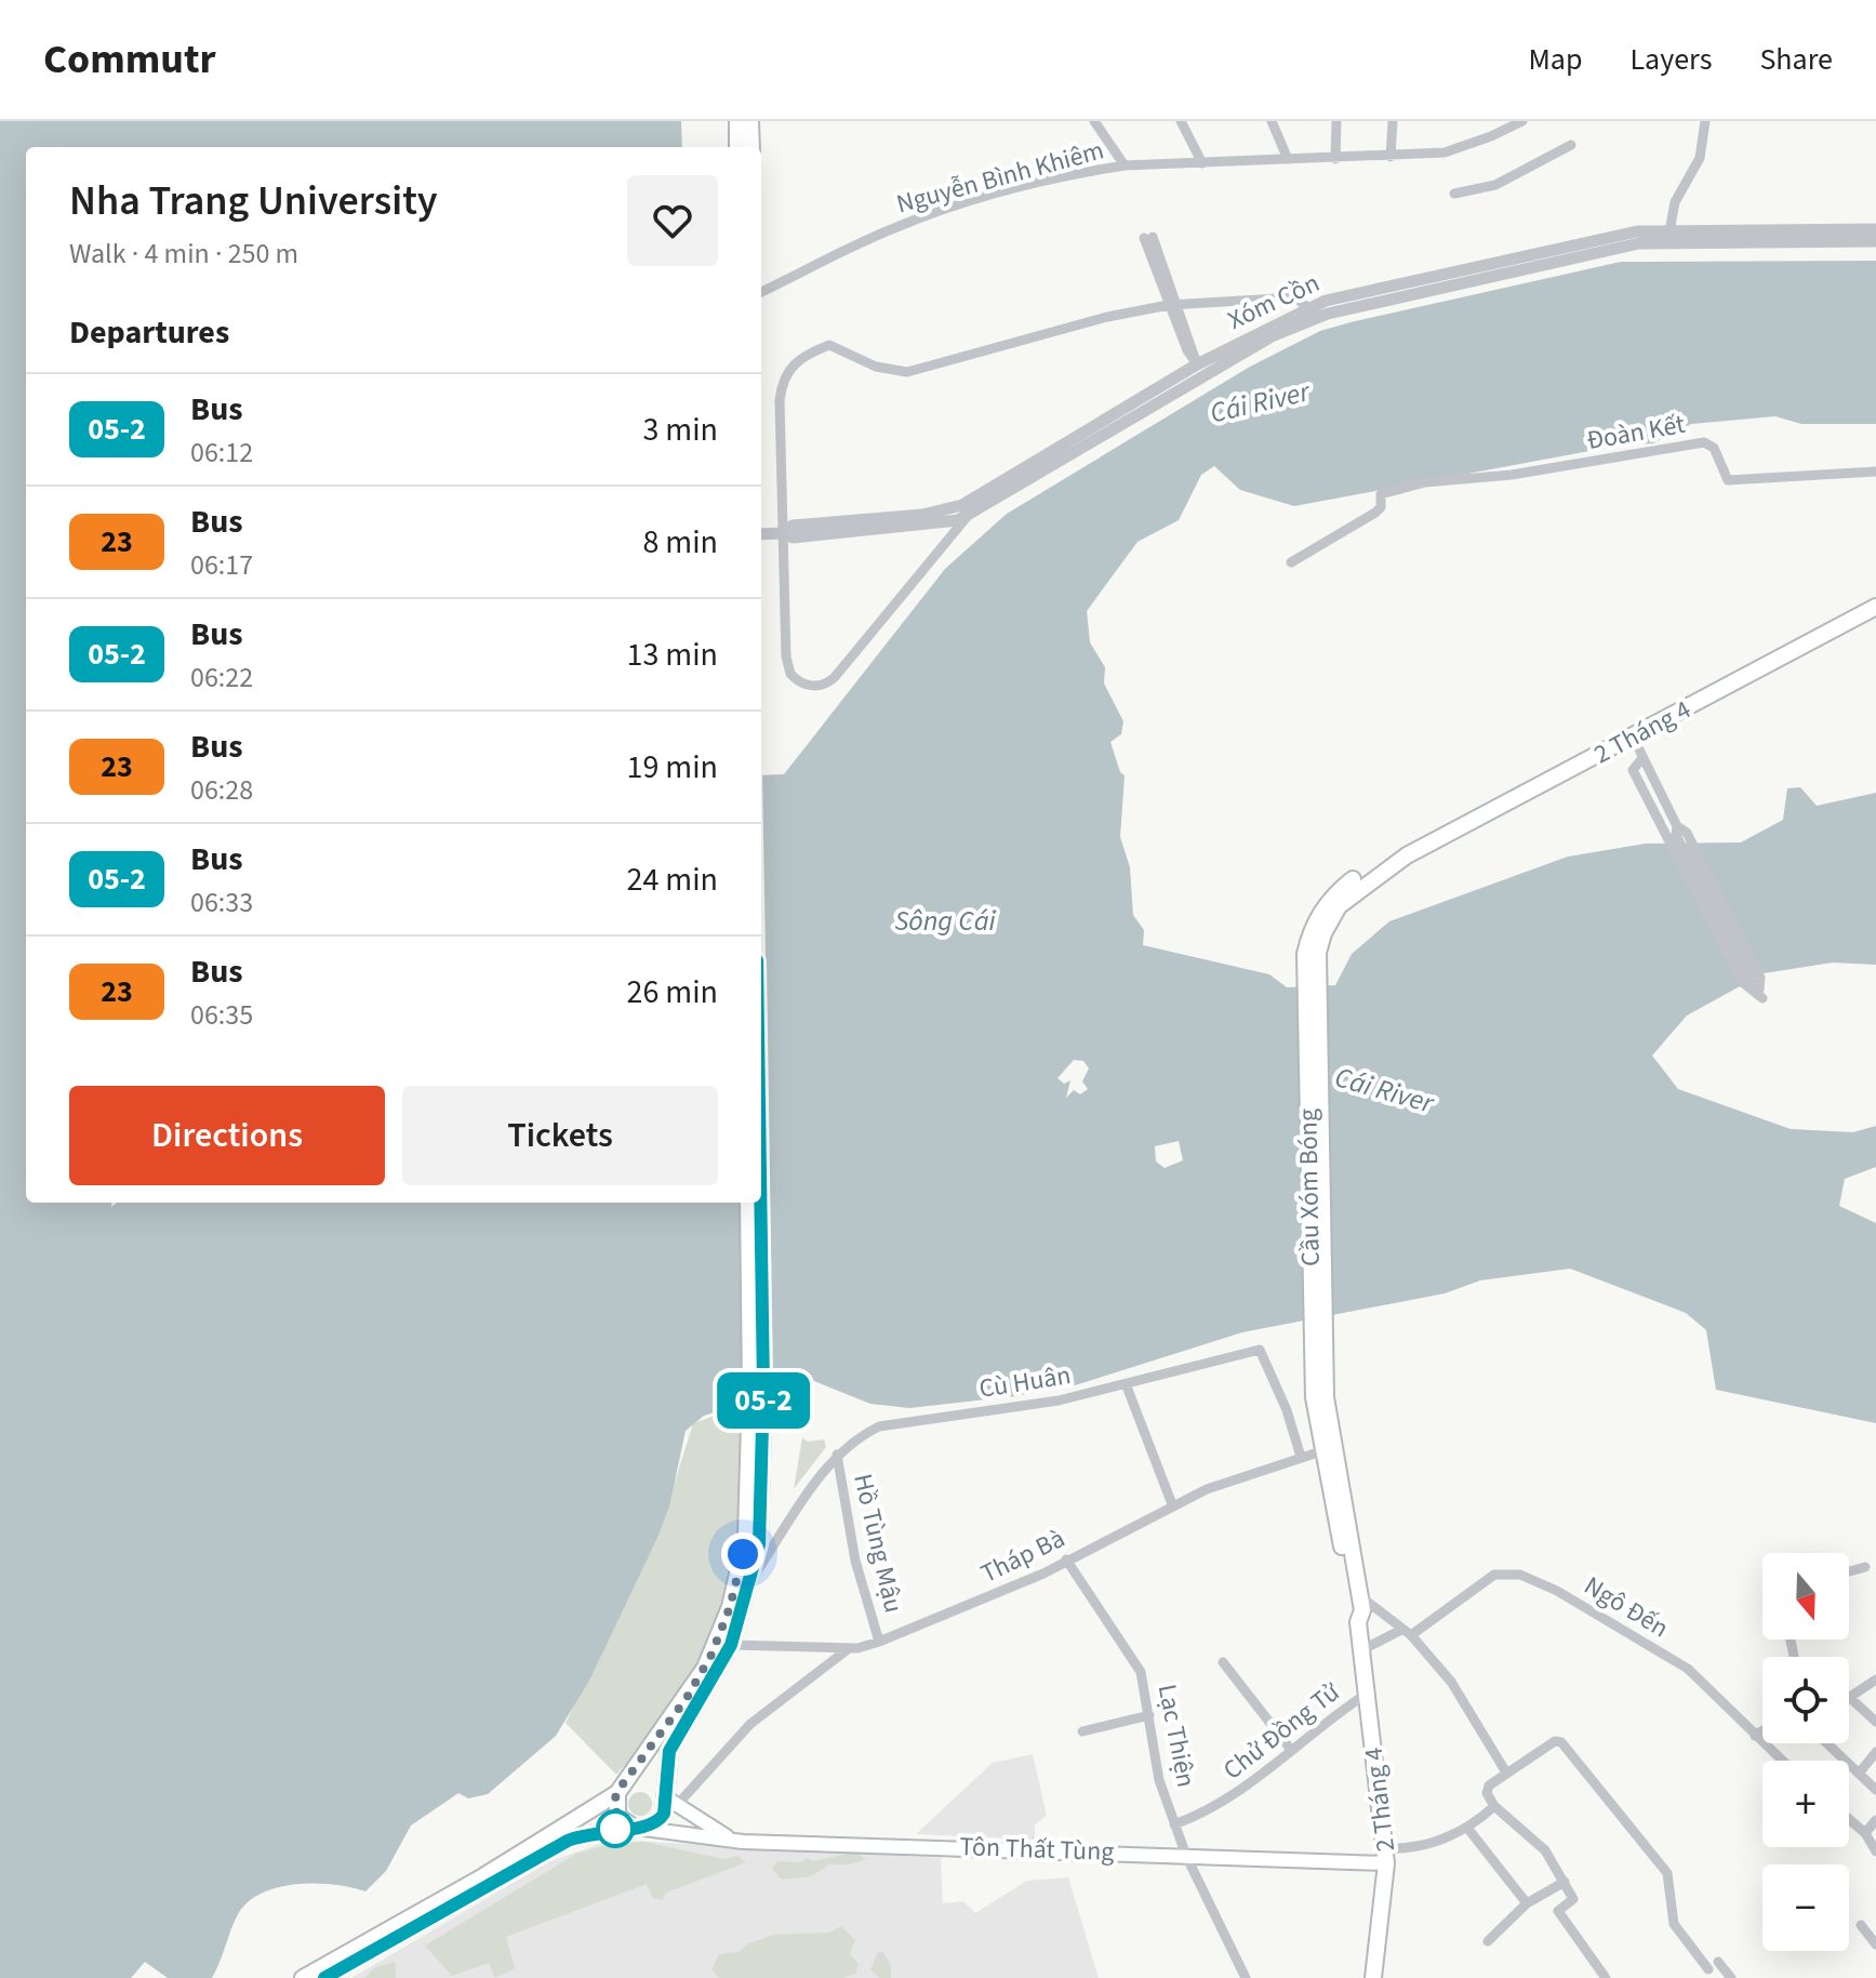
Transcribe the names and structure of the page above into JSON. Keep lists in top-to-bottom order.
{
  "streets": {
    "main road": ["2 Tháng 4", "Cầu Xóm Bóng", "Tôn Thất Tùng"],
    "street": [
      "Nguyễn Bình Khiêm",
      "Xóm Cồn",
      "Đoàn Kết",
      "Cù Huân",
      "Hồ Tùng Mậu",
      "Tháp Bà",
      "Ngô Đến",
      "Chử Đồng Tử",
      "Lạc Thiện"
    ]
  },
  "crossings": [
    ["2 Tháng 4", "Cầu Xóm Bóng"],
    ["2 Tháng 4", "Tháp Bà"],
    ["2 Tháng 4", "Ngô Đến"],
    ["2 Tháng 4", "Chử Đồng Tử"],
    ["2 Tháng 4", "Tôn Thất Tùng"],
    ["Cù Huân", "Hồ Tùng Mậu"],
    ["Cù Huân", "Tháp Bà"],
    ["Hồ Tùng Mậu", "Tháp Bà"],
    ["Tháp Bà", "Lạc Thiện"],
    ["Chử Đồng Tử", "Lạc Thiện"],
    ["Lạc Thiện", "Tôn Thất Tùng"]
  ],
  "water": ["Cái River", "Sông Cái"],
  "lines": ["bus line 05-2"],
  "north": "bottom",
  "page": {
    "header": "Commutr",
    "nav": ["Map", "Layers", "Share"],
    "on_map": "05-2",
    "heading": [
      ["Nha Trang University", "Walk · 4 min · 250 m"],
      "Departures"
    ],
    "list": [
      {
        "mark": "05-2",
        "name": "Bus",
        "note": "06:12",
        "value": "3 min"
      },
      {
        "mark": "23",
        "name": "Bus",
        "note": "06:17",
        "value": "8 min"
      },
      {
        "mark": "05-2",
        "name": "Bus",
        "note": "06:22",
        "value": "13 min"
      },
      {
        "mark": "23",
        "name": "Bus",
        "note": "06:28",
        "value": "19 min"
      },
      {
        "mark": "05-2",
        "name": "Bus",
        "note": "06:33",
        "value": "24 min"
      },
      {
        "mark": "23",
        "name": "Bus",
        "note": "06:35",
        "value": "26 min"
      }
    ],
    "buttons": ["Directions", "Tickets"],
    "map_buttons": ["+", "−"]
  }
}
